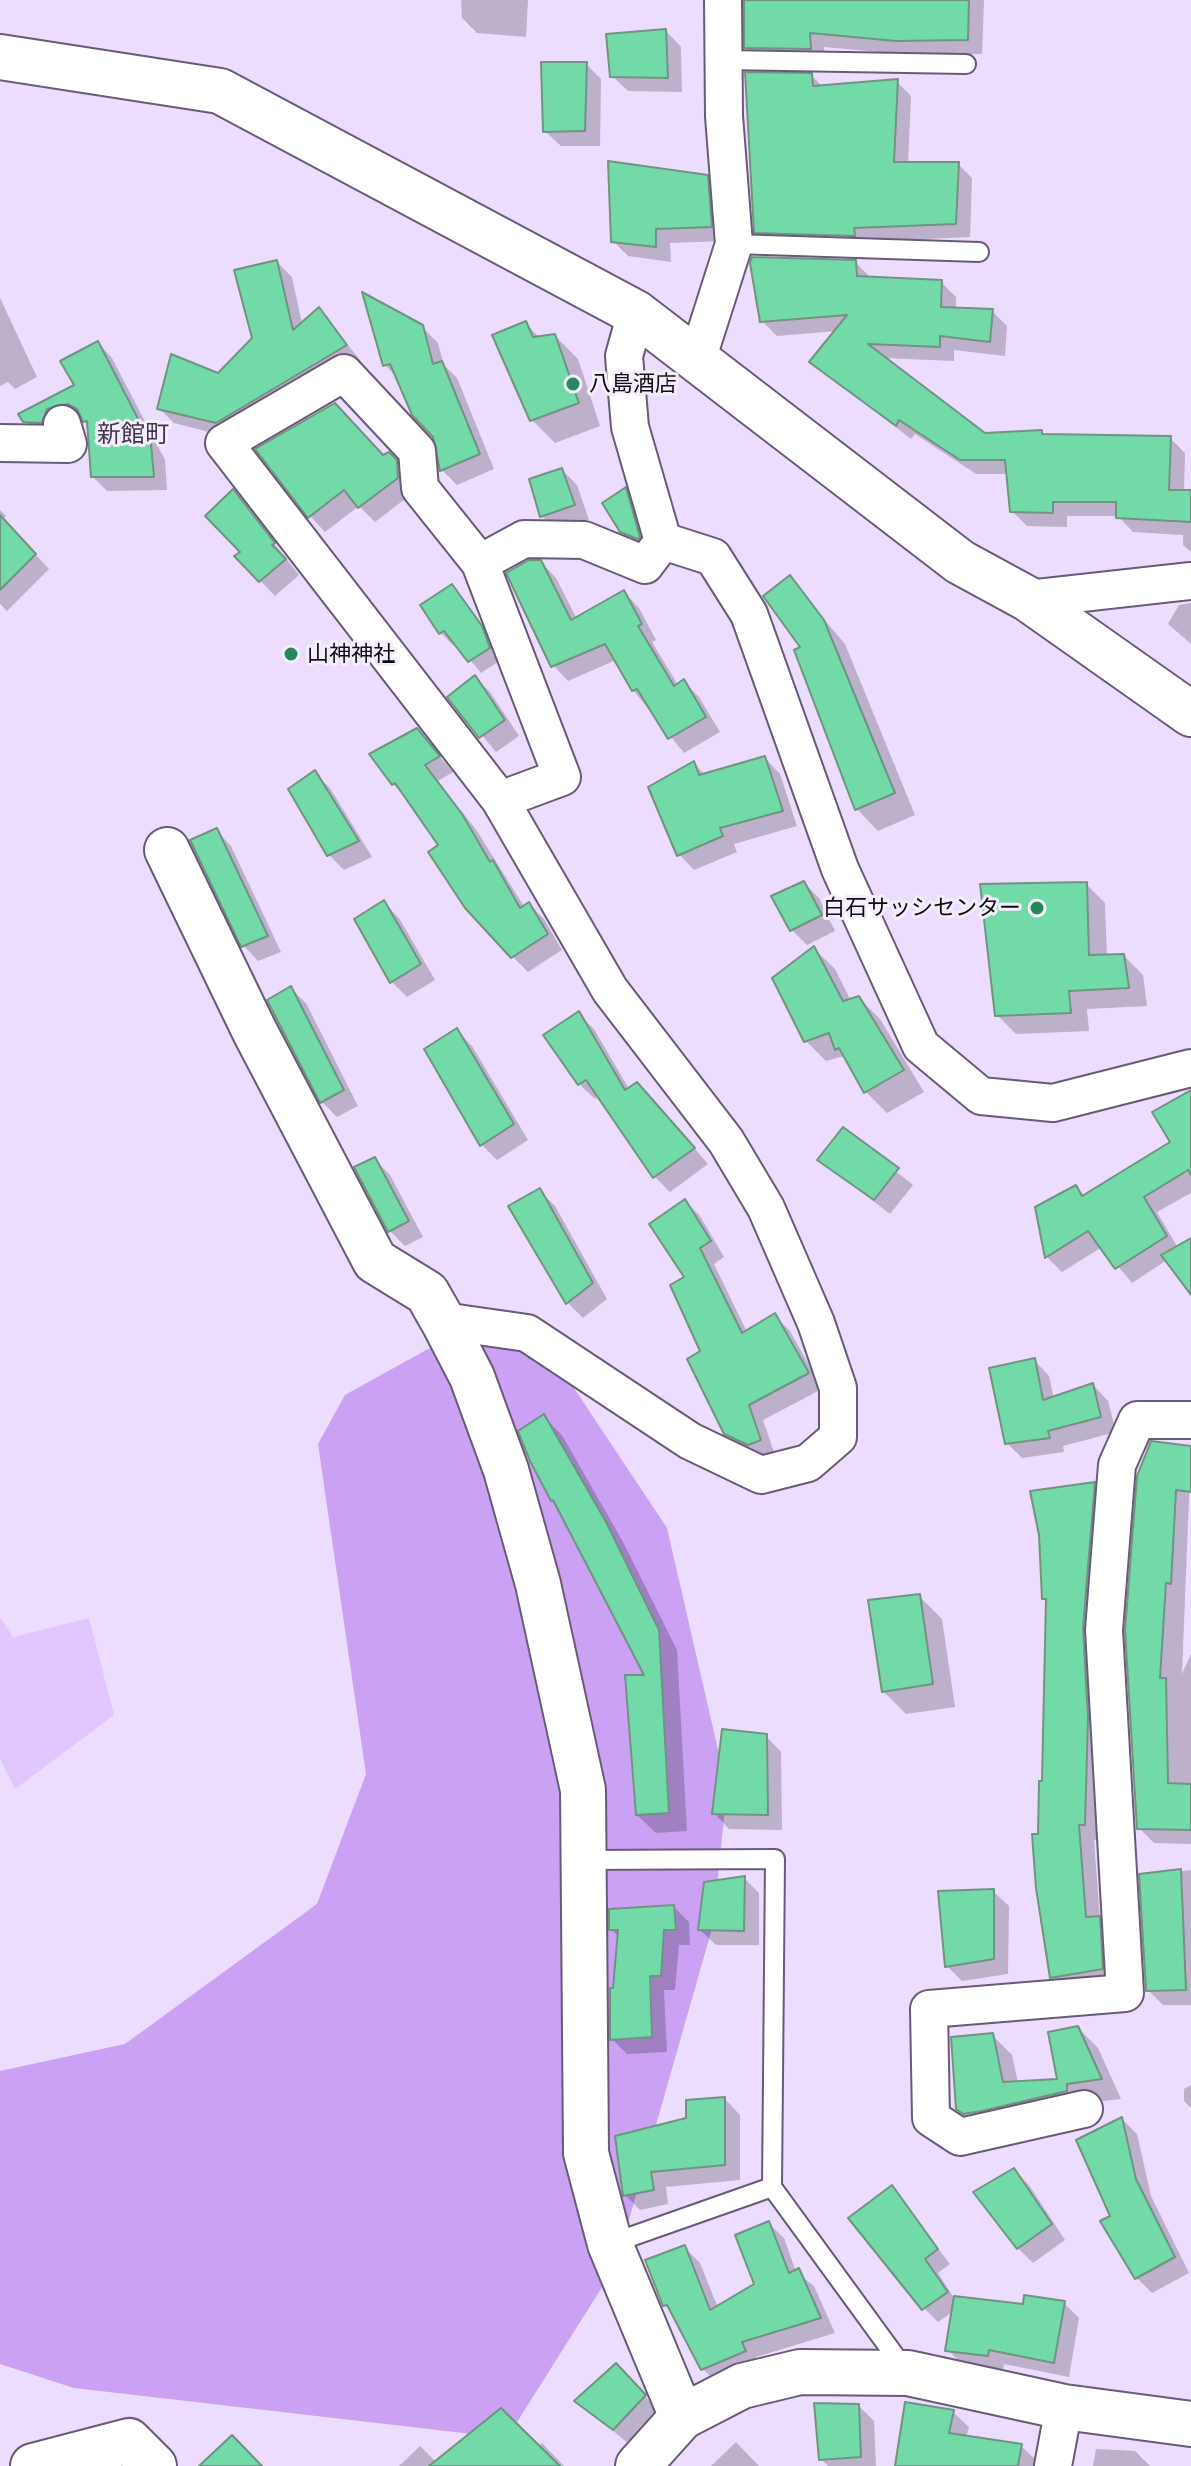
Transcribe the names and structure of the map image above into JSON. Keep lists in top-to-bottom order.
{
  "districts": ["新館町"],
  "places": ["八島酒店", "山神神社", "白石サッシセンター"]
}
